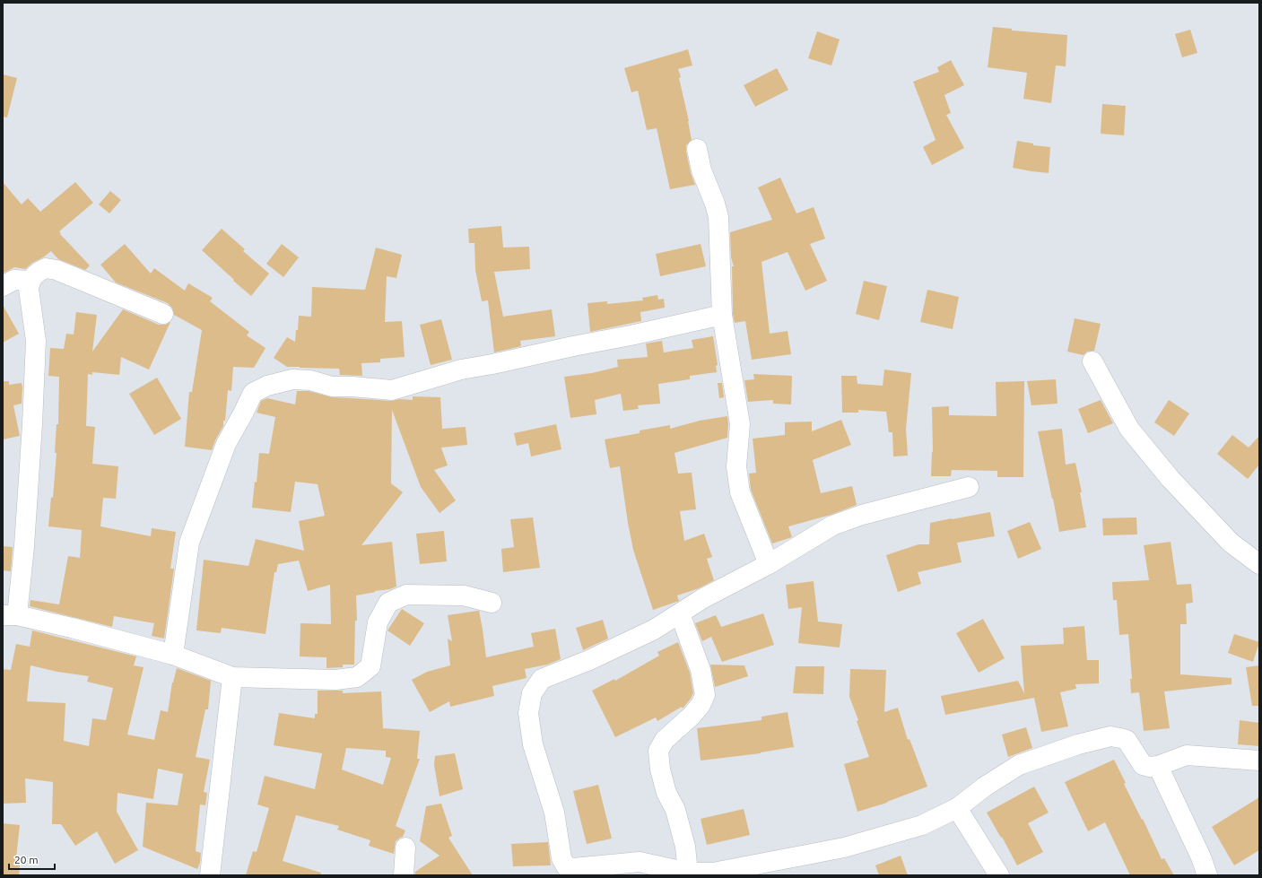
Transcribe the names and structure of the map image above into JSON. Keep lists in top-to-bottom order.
{
  "scale_bar": "20 m"
}
